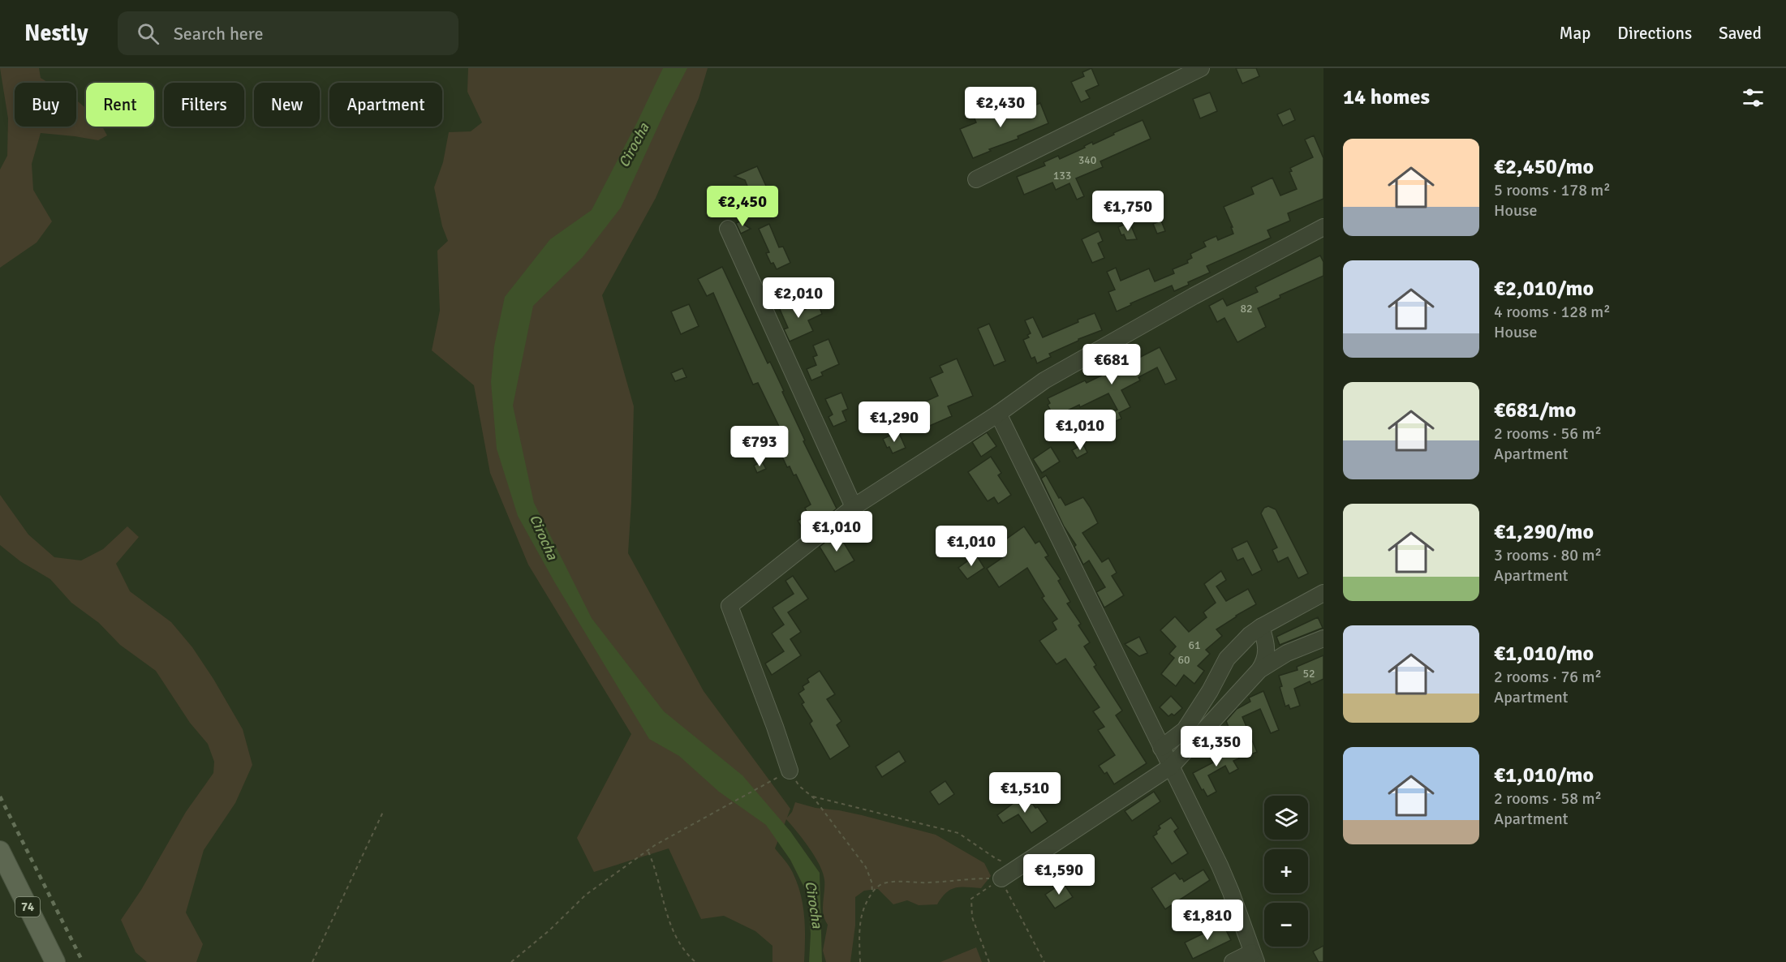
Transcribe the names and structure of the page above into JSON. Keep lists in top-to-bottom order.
{
  "streets": {
    "main road": ["74"]
  },
  "water": ["Cirocha"],
  "house_numbers": [
    "340",
    "133",
    "82",
    "61",
    "60",
    "52"
  ],
  "page": {
    "header": "Nestly",
    "search": "Search here",
    "nav": ["Map", "Directions", "Saved"],
    "heading": "14 homes",
    "chip": [
      "Buy",
      "Rent",
      "Filters",
      "New",
      "Apartment"
    ],
    "price": [
      "€2,430",
      "€2,450",
      "€1,750",
      "€2,010",
      "€681",
      "€1,290",
      "€1,010",
      "€793",
      "€1,010",
      "€1,010",
      "€1,350",
      "€1,510",
      "€1,590",
      "€1,810"
    ],
    "list": [
      {
        "name": "€2,450/mo",
        "note": "5 rooms · 178 m² · House"
      },
      {
        "name": "€2,010/mo",
        "note": "4 rooms · 128 m² · House"
      },
      {
        "name": "€681/mo",
        "note": "2 rooms · 56 m² · Apartment"
      },
      {
        "name": "€1,290/mo",
        "note": "3 rooms · 80 m² · Apartment"
      },
      {
        "name": "€1,010/mo",
        "note": "2 rooms · 76 m² · Apartment"
      },
      {
        "name": "€1,010/mo",
        "note": "2 rooms · 58 m² · Apartment"
      }
    ],
    "map_buttons": ["+", "−"]
  }
}
